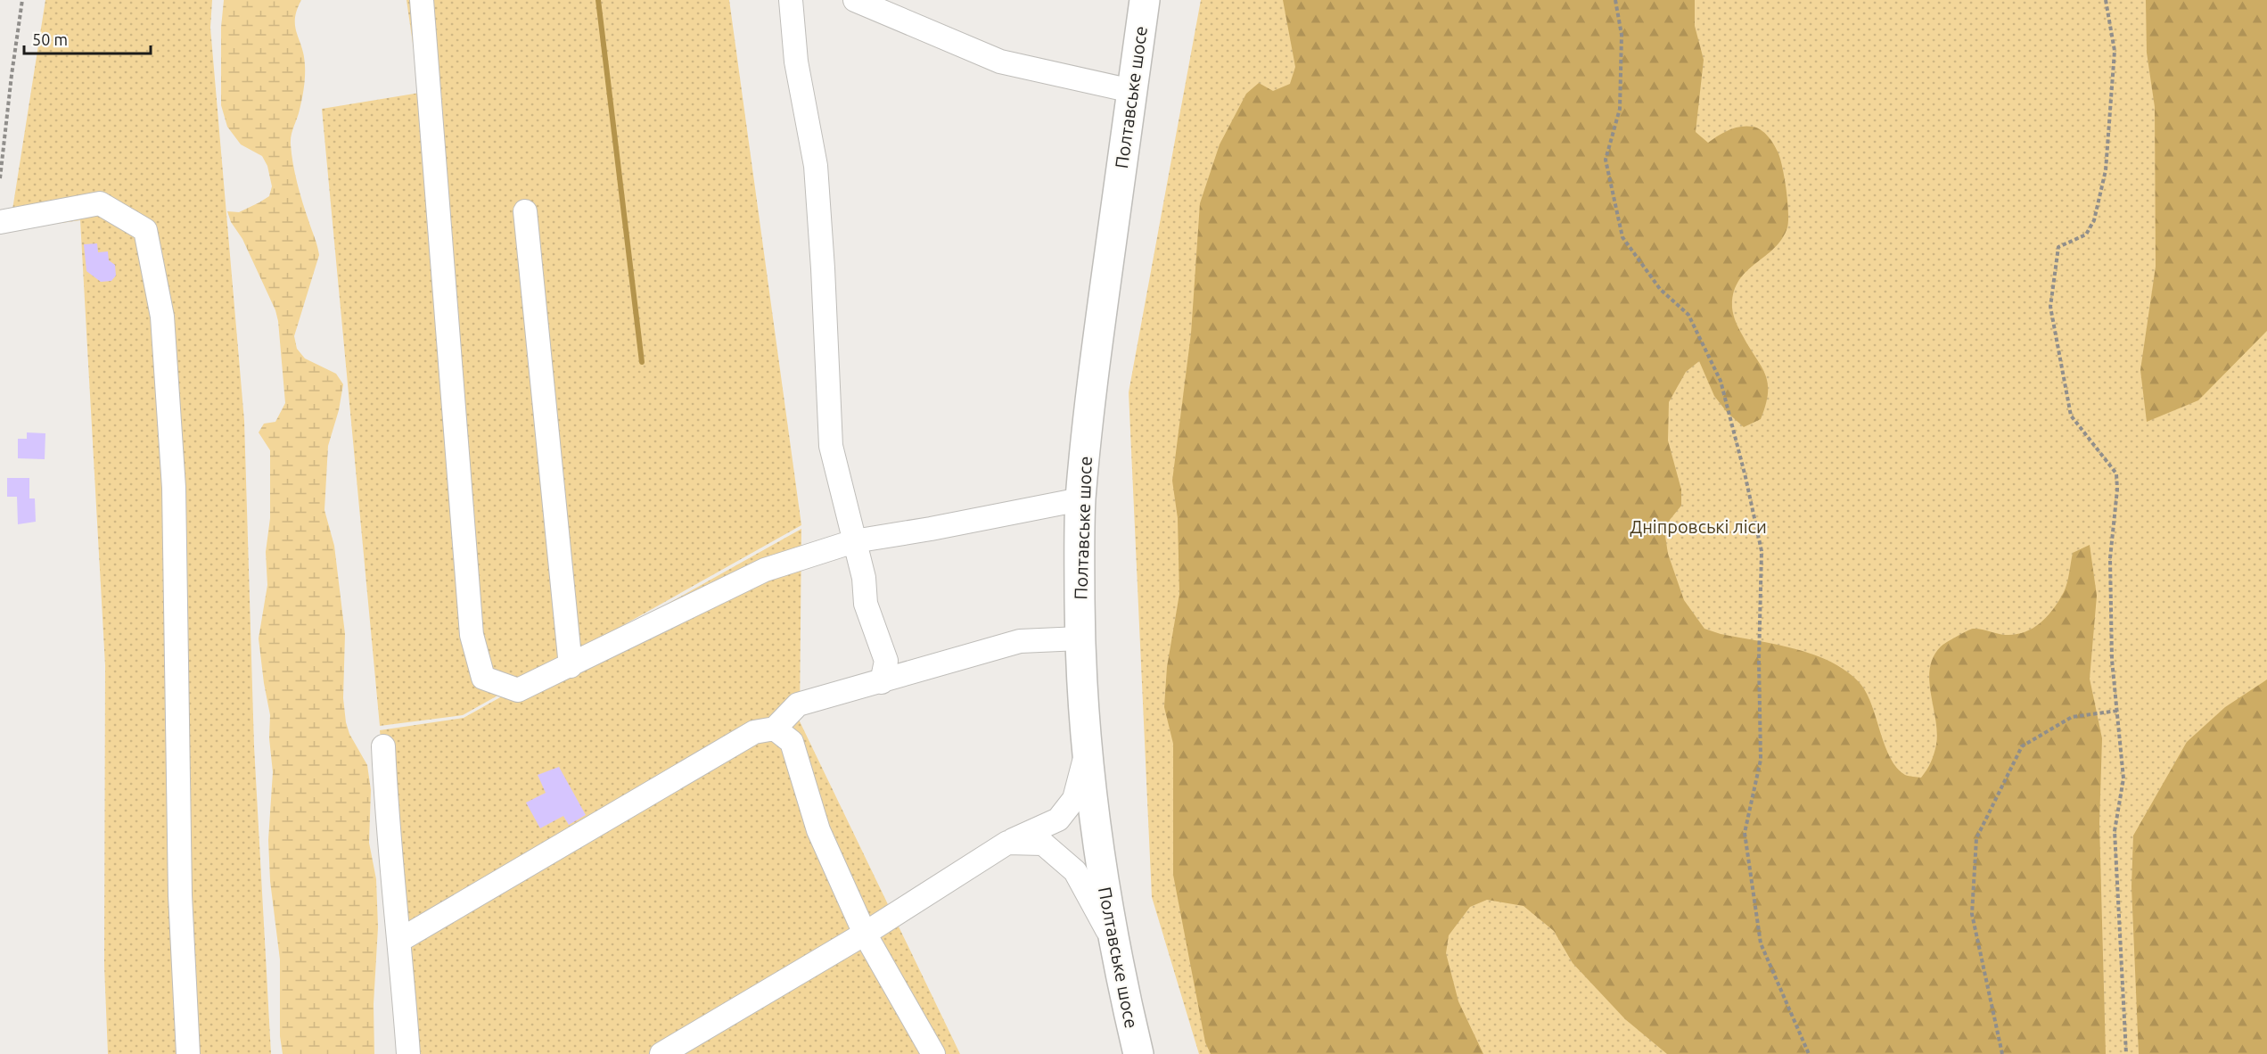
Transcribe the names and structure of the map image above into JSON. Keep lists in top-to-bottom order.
{
  "streets": {
    "main road": ["Полтавське шосе"]
  },
  "parks": ["Дніпровські ліси"],
  "scale_bar": "50 m"
}
